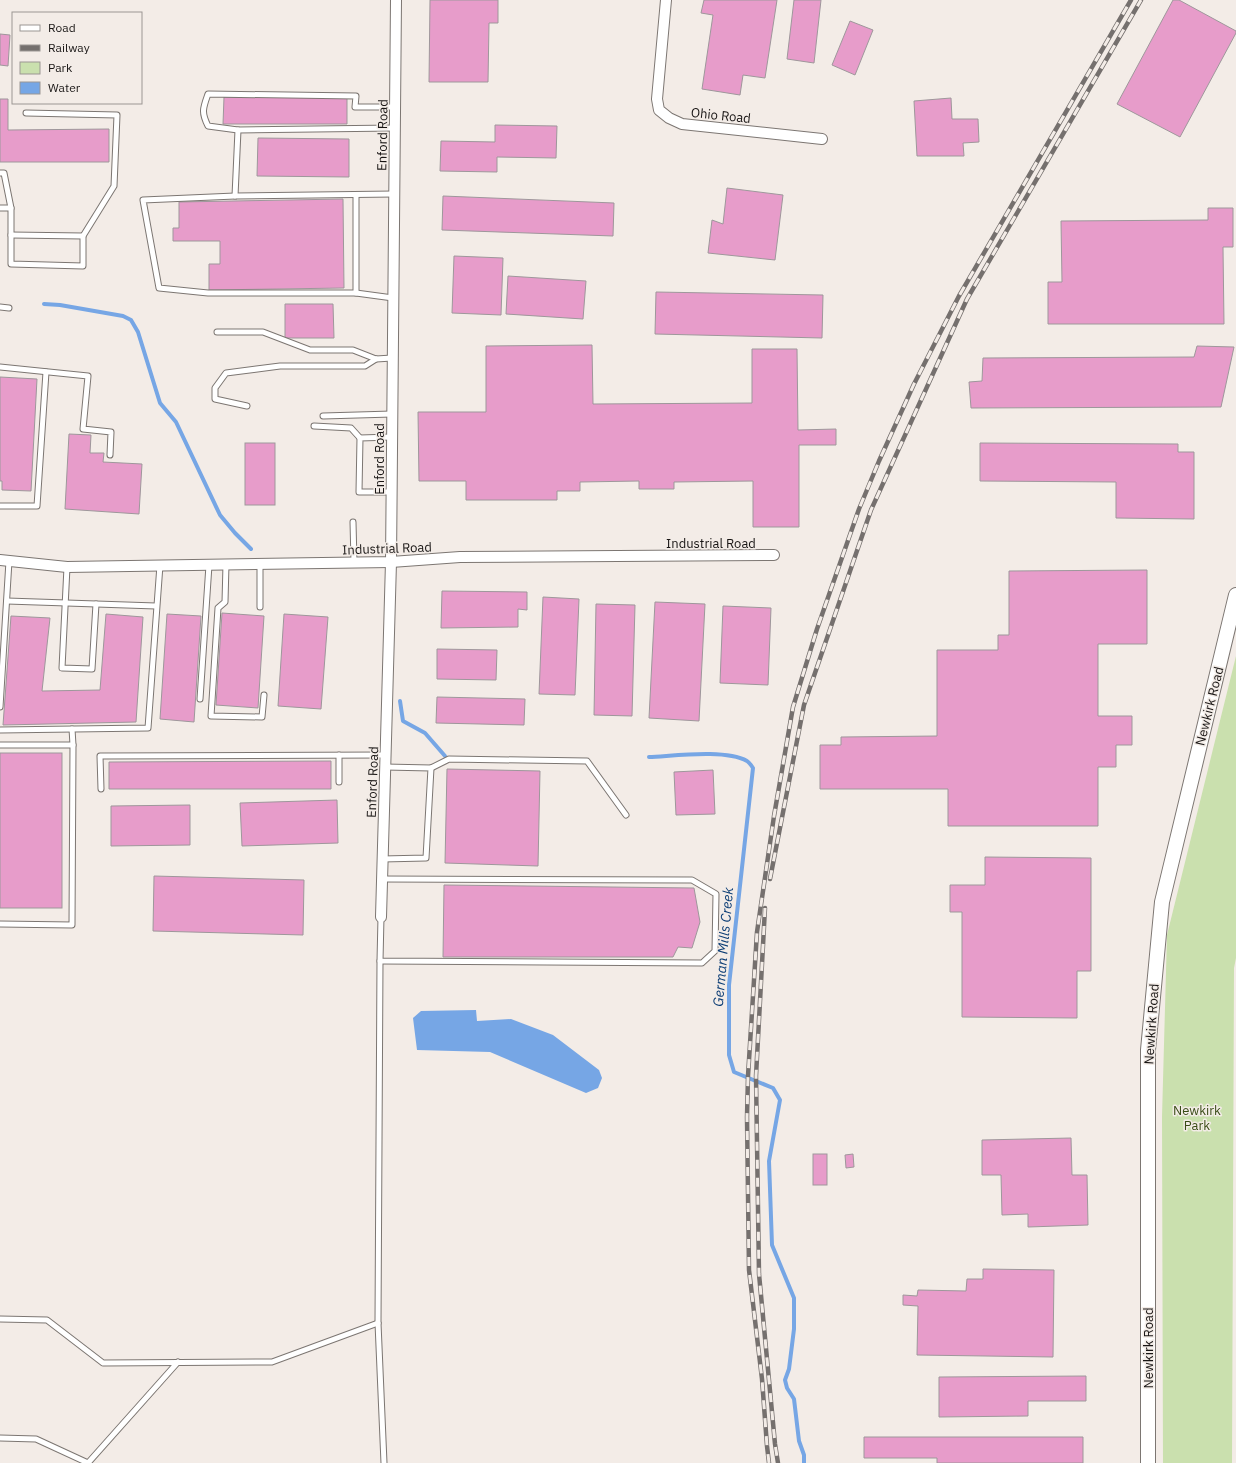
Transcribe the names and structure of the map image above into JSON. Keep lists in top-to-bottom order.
{
  "streets": {
    "street": [
      "Ohio Road",
      "Enford Road",
      "Industrial Road",
      "Newkirk Road"
    ]
  },
  "crossings": [
    ["Enford Road", "Industrial Road"]
  ],
  "water": ["German Mills Creek"],
  "parks": ["Newkirk Park"],
  "legend": [
    "Road",
    "Railway",
    "Park",
    "Water"
  ]
}
